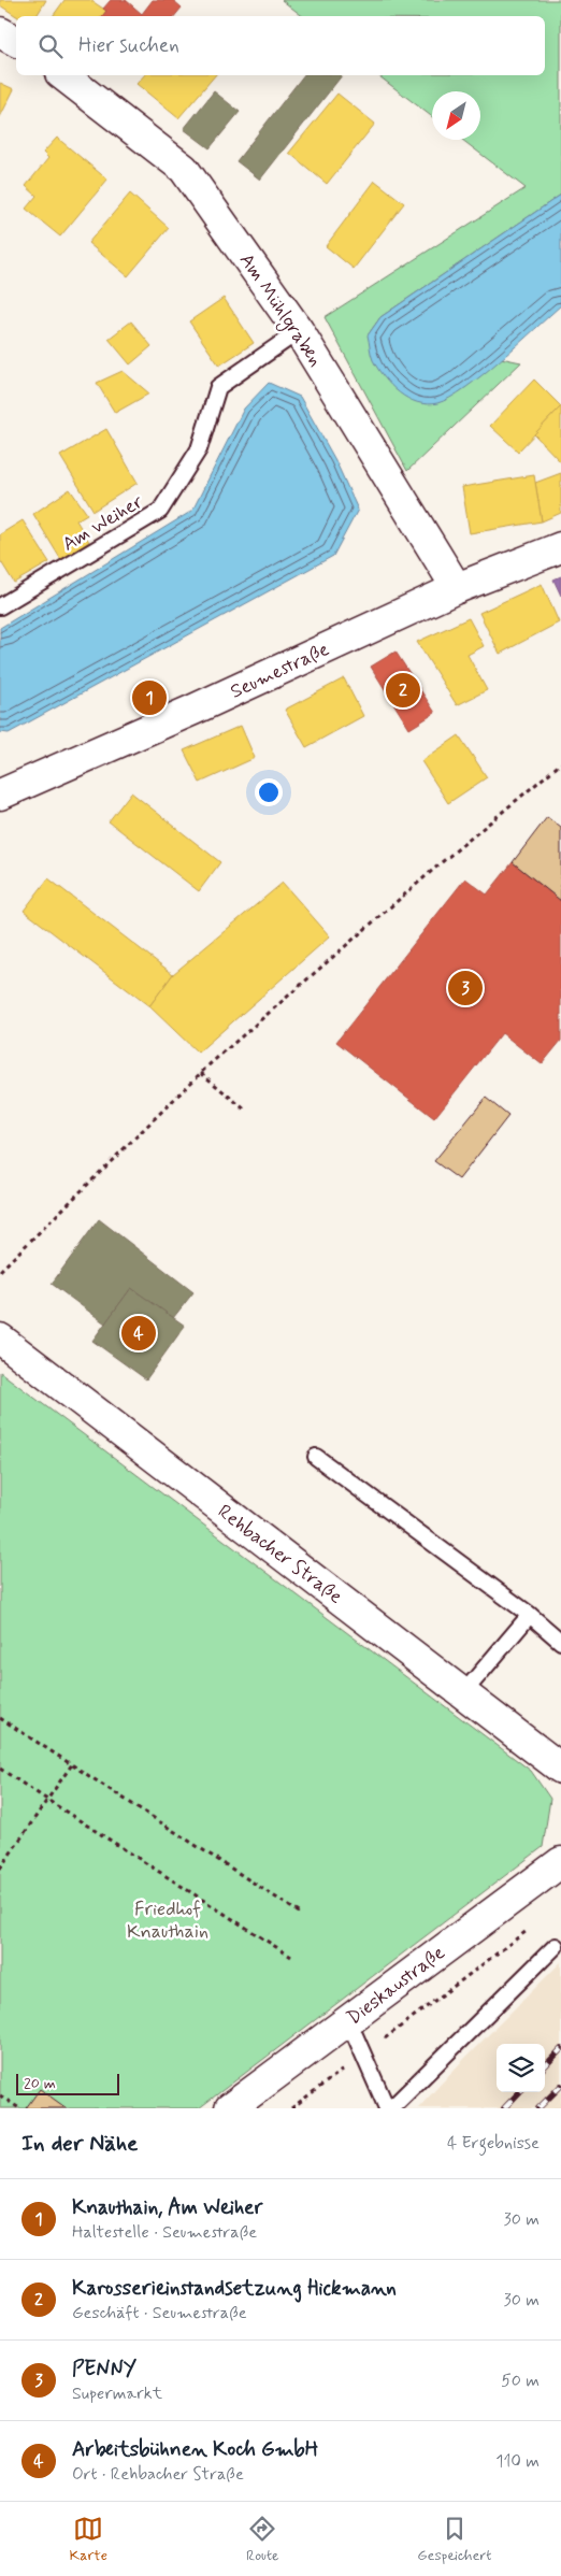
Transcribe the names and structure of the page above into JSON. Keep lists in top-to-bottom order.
{
  "streets": {
    "street": [
      "Am Mühlgraben",
      "Seumestraße",
      "Rehbacher Straße",
      "Dieskaustraße"
    ],
    "lane": ["Am Weiher"]
  },
  "crossings": [
    ["Am Mühlgraben", "Am Weiher"],
    ["Am Mühlgraben", "Seumestraße"]
  ],
  "parks": ["Friedhof Knauthain"],
  "scale_bar": "20 m",
  "north": "bottom left",
  "page": {
    "search": "Hier suchen",
    "pins": [
      "2",
      "1",
      "3",
      "4"
    ],
    "scale": "20 m",
    "heading": ["In der Nähe", "4 Ergebnisse"],
    "list": [
      {
        "mark": "1",
        "name": "Knauthain, Am Weiher",
        "note": "Haltestelle · Seumestraße",
        "value": "30 m"
      },
      {
        "mark": "2",
        "name": "Karosserieinstandsetzung Hickmann",
        "note": "Geschäft · Seumestraße",
        "value": "30 m"
      },
      {
        "mark": "3",
        "name": "PENNY",
        "note": "Supermarkt",
        "value": "50 m"
      },
      {
        "mark": "4",
        "name": "Arbeitsbühnen Koch GmbH",
        "note": "Ort · Rehbacher Straße",
        "value": "110 m"
      }
    ],
    "nav": ["Karte", "Route", "Gespeichert"]
  }
}
